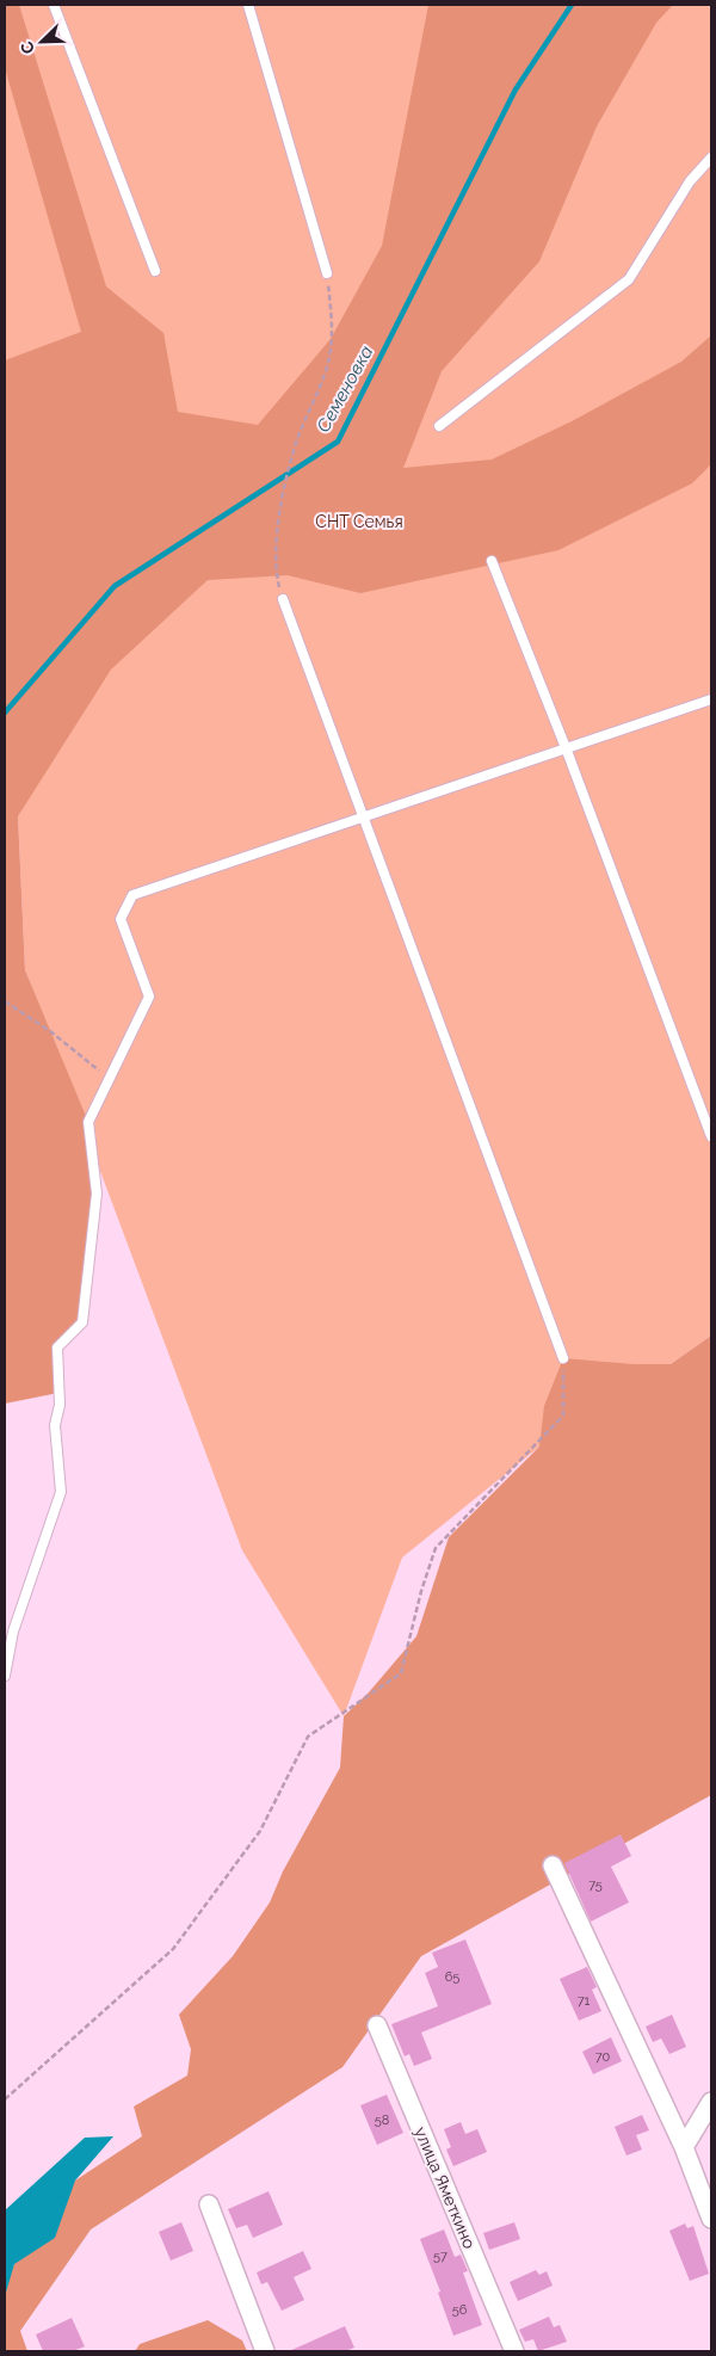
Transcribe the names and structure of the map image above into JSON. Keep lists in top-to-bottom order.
{
  "streets": {
    "street": ["улица Яметкино"]
  },
  "water": ["Семеновка"],
  "parks": ["СНТ Семья"],
  "house_numbers": [
    "75",
    "65",
    "71",
    "70",
    "58",
    "57",
    "56"
  ],
  "north": "bottom left"
}
